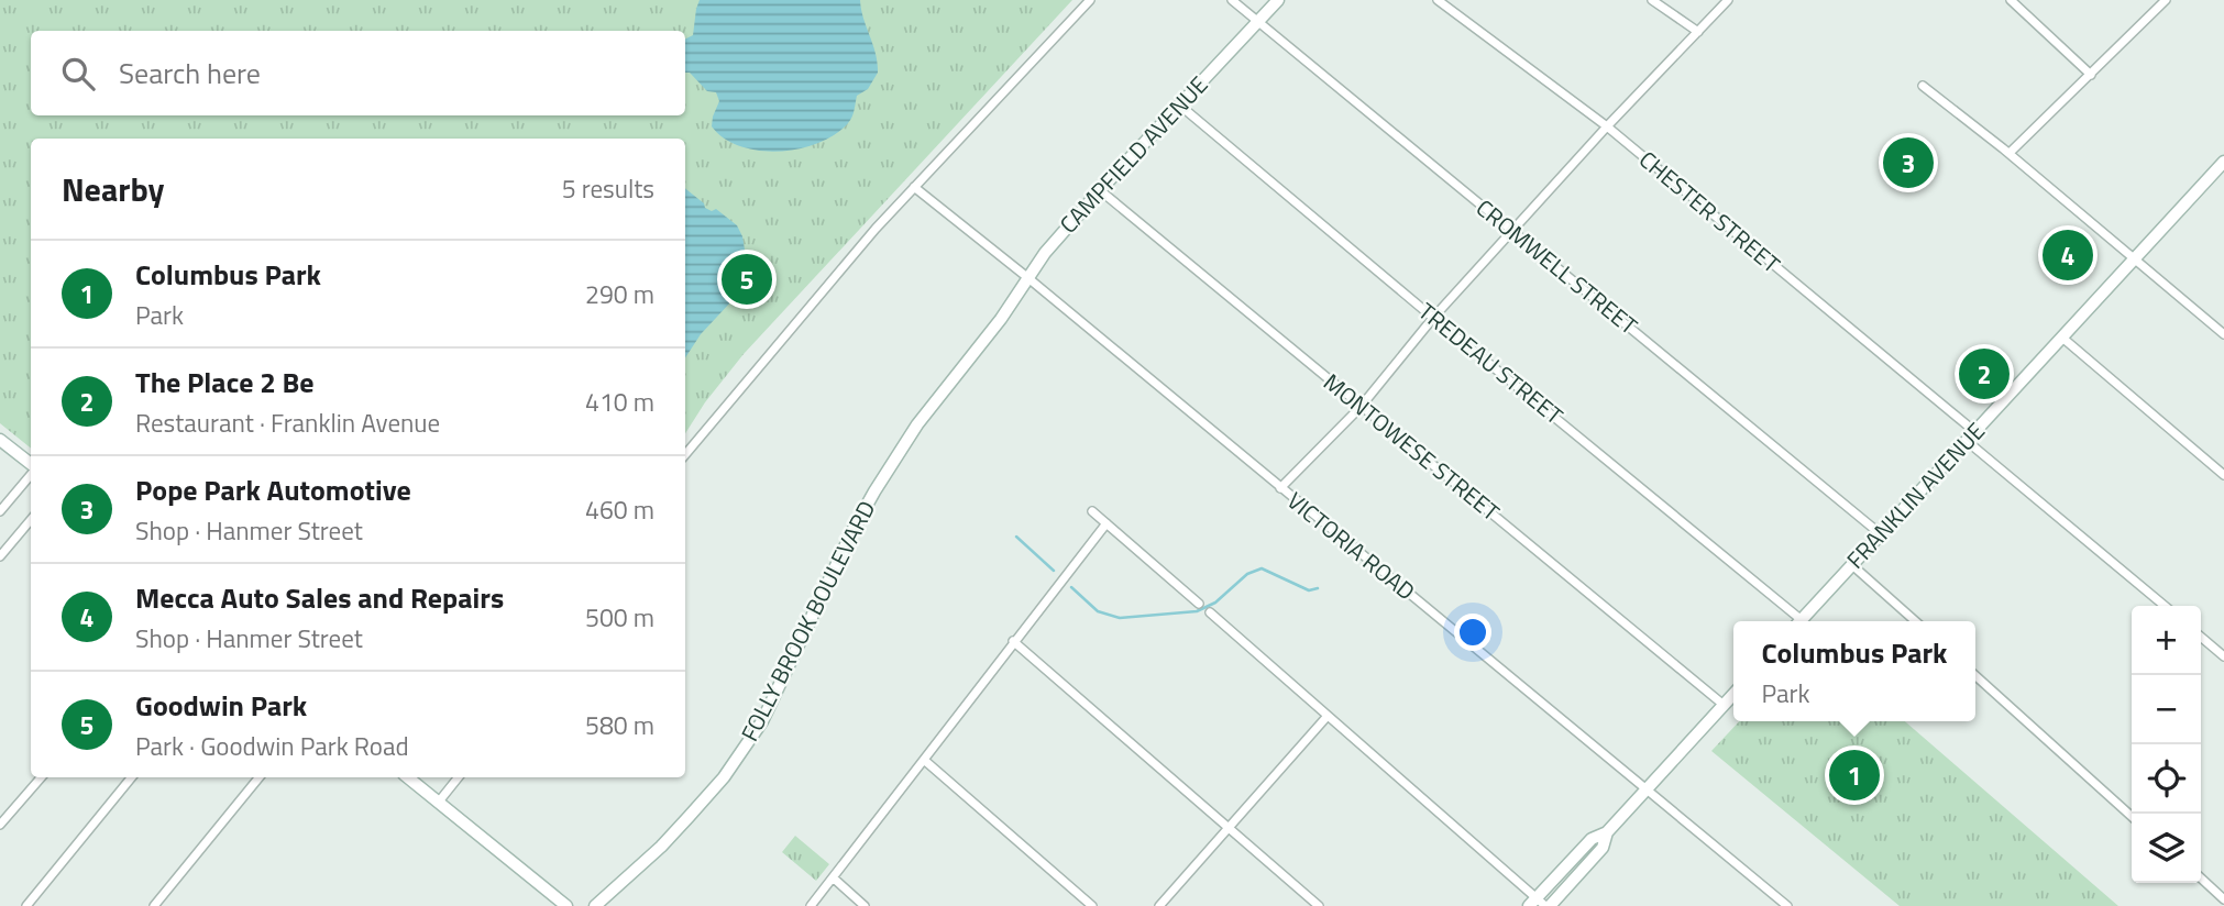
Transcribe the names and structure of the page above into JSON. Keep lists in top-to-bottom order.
{
  "streets": {
    "main road": ["CAMPFIELD AVENUE", "FRANKLIN AVENUE", "FOLLY BROOK BOULEVARD"],
    "street": [
      "CHESTER STREET",
      "CROMWELL STREET",
      "TREDEAU STREET",
      "MONTOWESE STREET",
      "VICTORIA ROAD"
    ]
  },
  "crossings": [
    ["CAMPFIELD AVENUE", "CROMWELL STREET"],
    ["CAMPFIELD AVENUE", "TREDEAU STREET"],
    ["CAMPFIELD AVENUE", "MONTOWESE STREET"],
    ["CAMPFIELD AVENUE", "VICTORIA ROAD"],
    ["CAMPFIELD AVENUE", "FOLLY BROOK BOULEVARD"],
    ["CHESTER STREET", "FRANKLIN AVENUE"],
    ["CROMWELL STREET", "FRANKLIN AVENUE"]
  ],
  "page": {
    "search": "Search here",
    "pins": [
      "3",
      "4",
      "5",
      "2",
      "1"
    ],
    "heading": ["Nearby", "5 results"],
    "list": [
      {
        "mark": "1",
        "name": "Columbus Park",
        "note": "Park",
        "value": "290 m"
      },
      {
        "mark": "2",
        "name": "The Place 2 Be",
        "note": "Restaurant · Franklin Avenue",
        "value": "410 m"
      },
      {
        "mark": "3",
        "name": "Pope Park Automotive",
        "note": "Shop · Hanmer Street",
        "value": "460 m"
      },
      {
        "mark": "4",
        "name": "Mecca Auto Sales and Repairs",
        "note": "Shop · Hanmer Street",
        "value": "500 m"
      },
      {
        "mark": "5",
        "name": "Goodwin Park",
        "note": "Park · Goodwin Park Road",
        "value": "580 m"
      }
    ],
    "map_buttons": ["+", "−"],
    "popup": ["Columbus Park", "Park"]
  }
}
